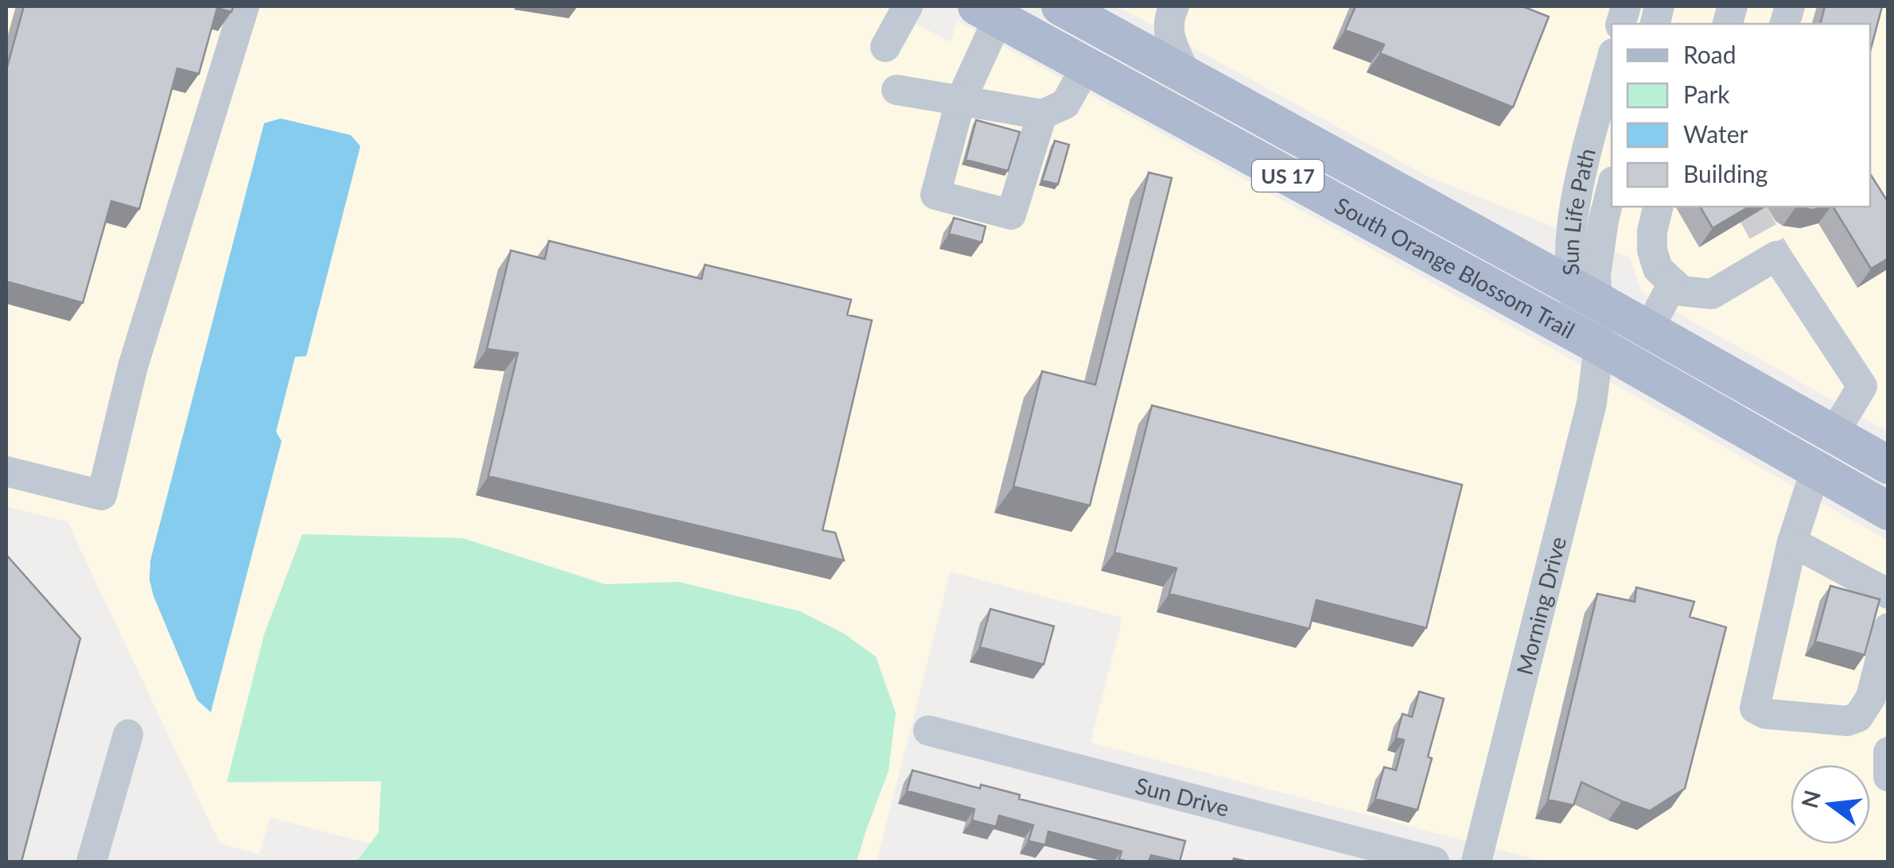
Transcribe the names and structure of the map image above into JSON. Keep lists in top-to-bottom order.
{
  "streets": {
    "main road": ["US 17", "South Orange Blossom Trail"],
    "street": ["Sun Life Path", "Morning Drive", "Sun Drive"]
  },
  "crossings": [
    ["Sun Life Path", "South Orange Blossom Trail"],
    ["Sun Life Path", "Morning Drive"],
    ["South Orange Blossom Trail", "Morning Drive"]
  ],
  "legend": [
    "Road",
    "Park",
    "Water",
    "Building"
  ],
  "north": "left"
}
